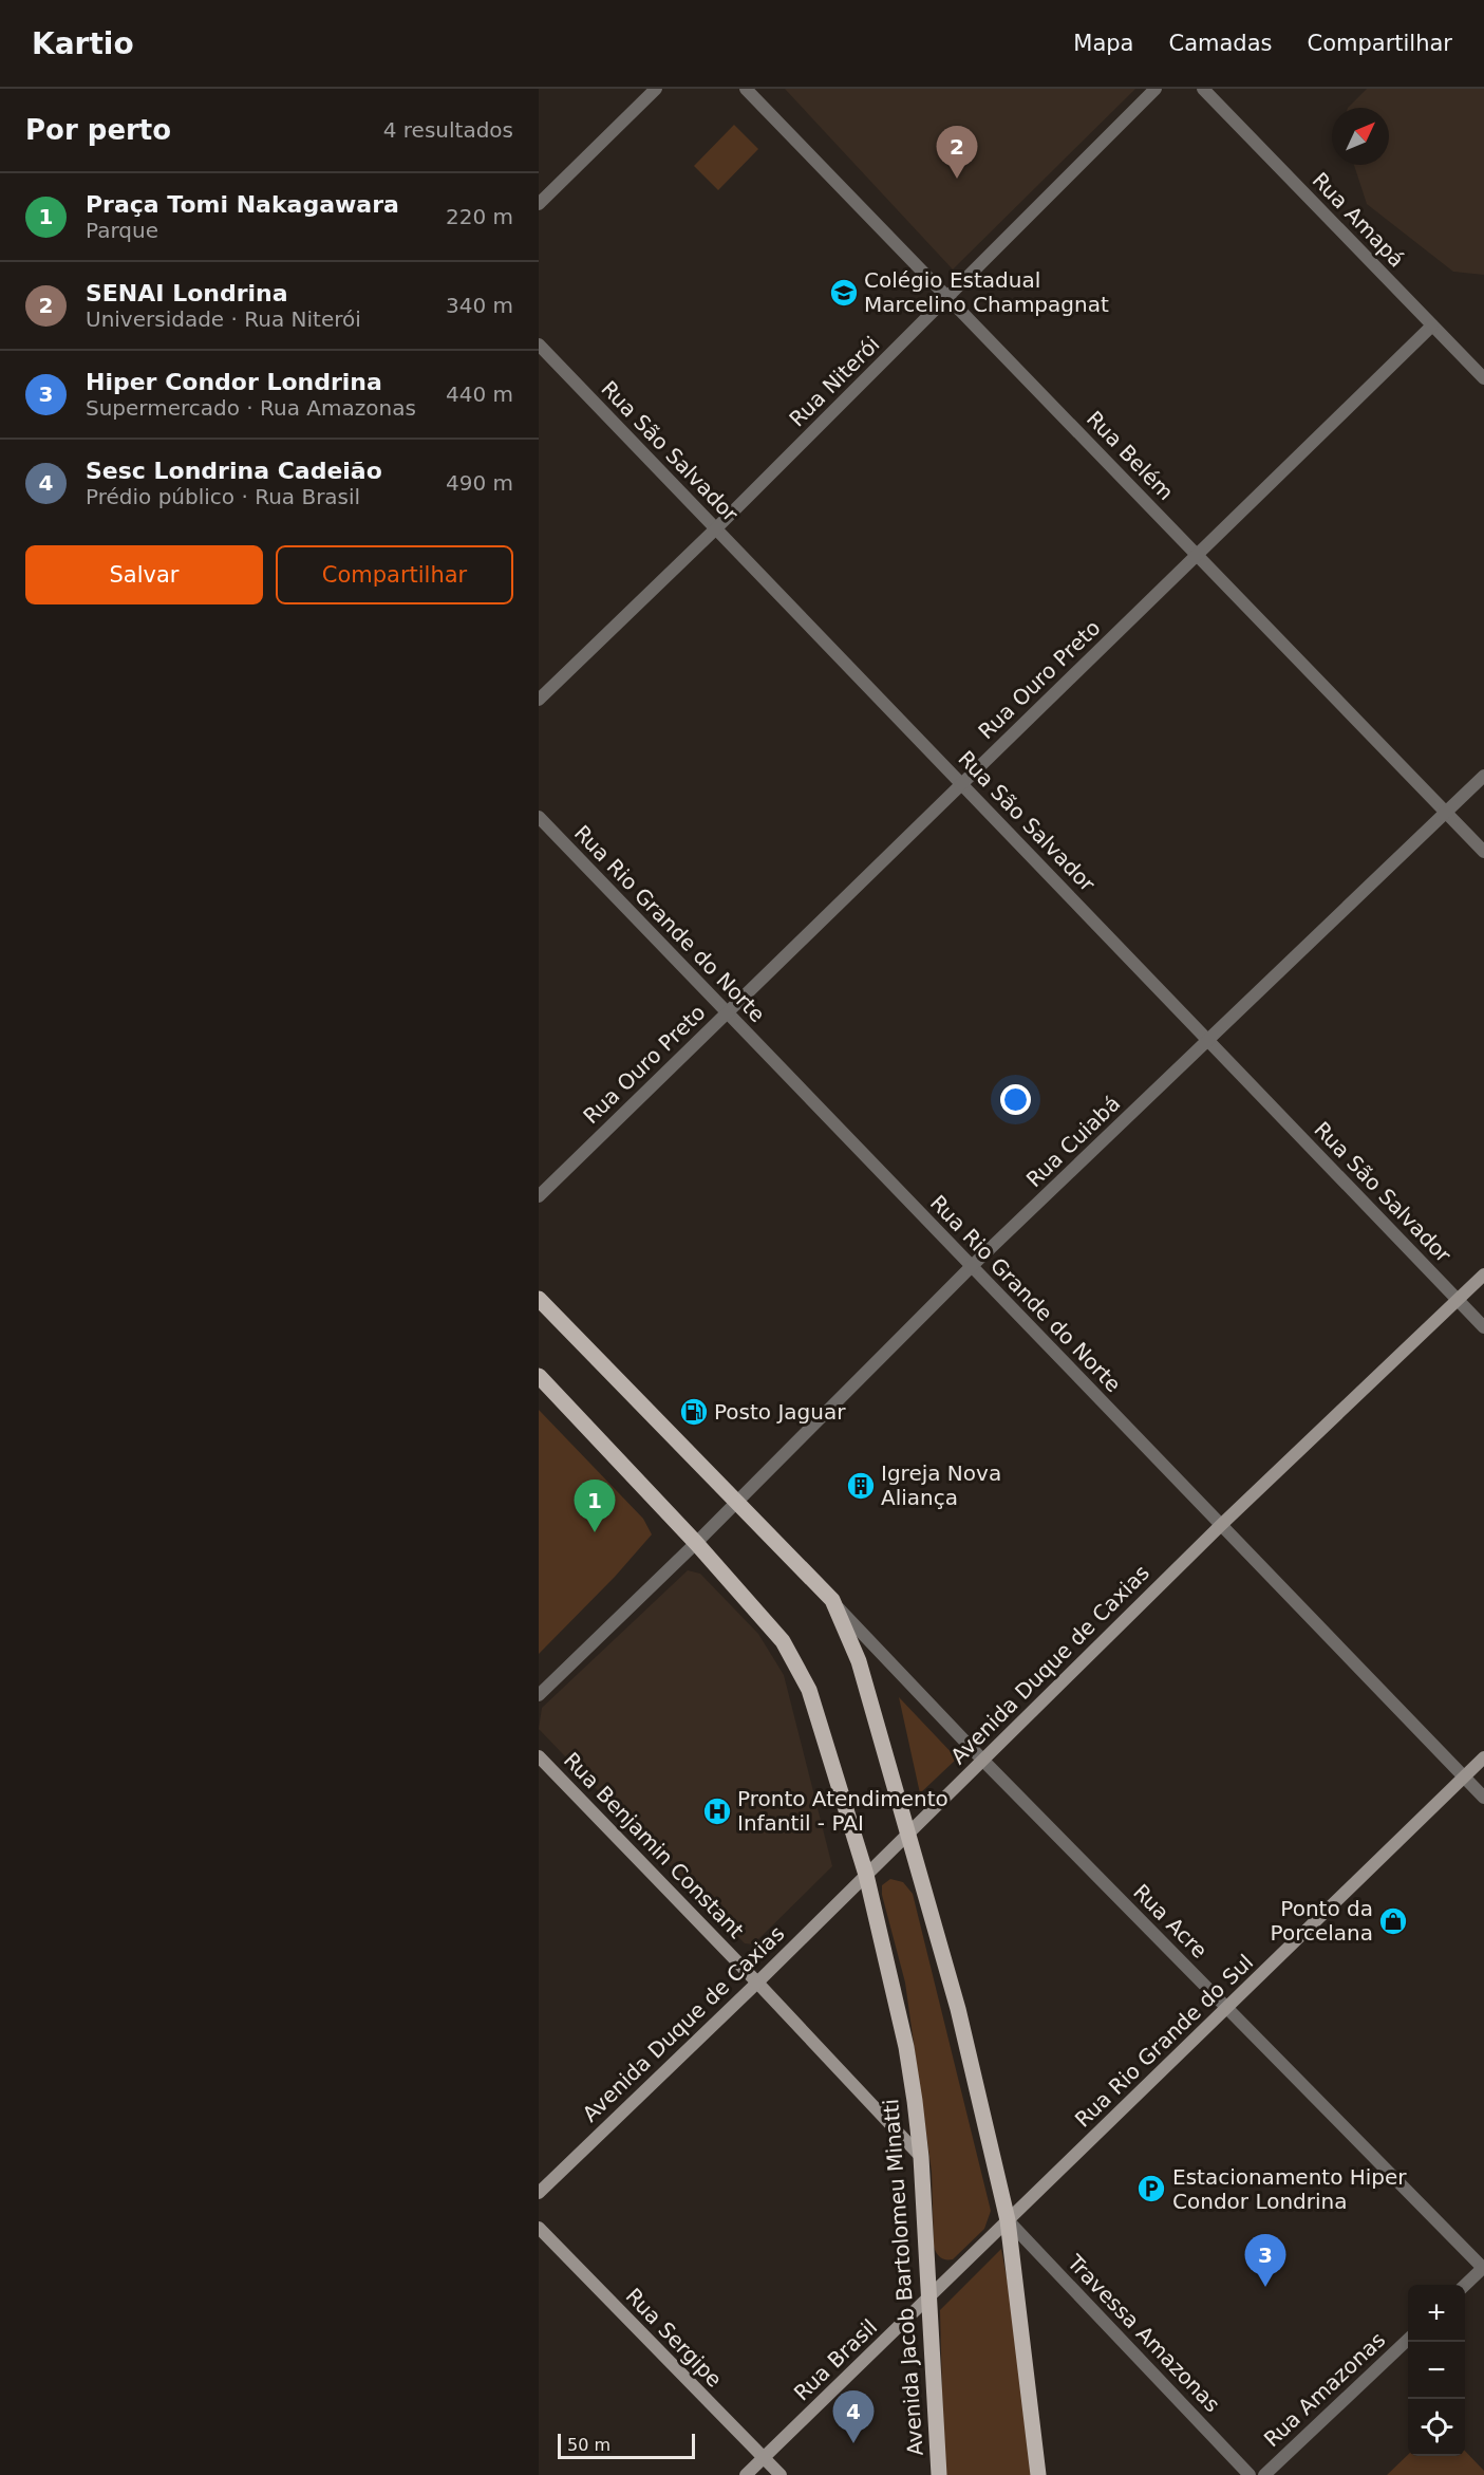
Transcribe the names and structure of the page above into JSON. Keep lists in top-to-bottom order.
{
  "streets": {
    "main road": ["Avenida Jacob Bartolomeu Minatti"],
    "street": [
      "Rua Amapá",
      "Rua Niterói",
      "Rua São Salvador",
      "Rua Belém",
      "Rua Ouro Preto",
      "Rua Rio Grande do Norte",
      "Rua Cuiabá",
      "Avenida Duque de Caxias",
      "Rua Benjamin Constant",
      "Rua Acre",
      "Rua Rio Grande do Sul",
      "Travessa Amazonas",
      "Rua Sergipe",
      "Rua Brasil",
      "Rua Amazonas"
    ]
  },
  "crossings": [
    ["Rua Amapá", "Rua Ouro Preto"],
    ["Rua Niterói", "Rua São Salvador"],
    ["Rua Niterói", "Rua Belém"],
    ["Rua São Salvador", "Rua Ouro Preto"],
    ["Rua São Salvador", "Rua Cuiabá"],
    ["Rua São Salvador", "Avenida Duque de Caxias"],
    ["Rua Belém", "Rua Ouro Preto"],
    ["Rua Belém", "Rua Cuiabá"],
    ["Rua Ouro Preto", "Rua Rio Grande do Norte"],
    ["Rua Rio Grande do Norte", "Rua Cuiabá"],
    ["Rua Rio Grande do Norte", "Avenida Duque de Caxias"],
    ["Rua Rio Grande do Norte", "Rua Rio Grande do Sul"],
    ["Rua Cuiabá", "Avenida Jacob Bartolomeu Minatti"],
    ["Avenida Duque de Caxias", "Rua Benjamin Constant"],
    ["Avenida Duque de Caxias", "Rua Acre"],
    ["Avenida Duque de Caxias", "Avenida Jacob Bartolomeu Minatti"],
    ["Rua Benjamin Constant", "Avenida Jacob Bartolomeu Minatti"],
    ["Rua Acre", "Rua Rio Grande do Sul"],
    ["Rua Rio Grande do Sul", "Travessa Amazonas"],
    ["Rua Rio Grande do Sul", "Rua Brasil"],
    ["Avenida Jacob Bartolomeu Minatti", "Rua Brasil"],
    ["Travessa Amazonas", "Rua Brasil"],
    ["Rua Sergipe", "Rua Brasil"]
  ],
  "places": {
    "school or university": ["Colégio Estadual Marcelino Champagnat"],
    "fuel station": ["Posto Jaguar"],
    "building": ["Igreja Nova Aliança"],
    "hospital": ["Pronto Atendimento Infantil - PAI"],
    "shop": ["Ponto da Porcelana"],
    "parking": ["Estacionamento Hiper Condor Londrina"]
  },
  "scale_bar": "50 m",
  "north": "top right",
  "page": {
    "header": "Kartio",
    "nav": ["Mapa", "Camadas", "Compartilhar"],
    "heading": ["Por perto", "4 resultados"],
    "pins": [
      "2",
      "1",
      "3",
      "4"
    ],
    "list": [
      {
        "mark": "1",
        "name": "Praça Tomi Nakagawara",
        "note": "Parque",
        "value": "220 m"
      },
      {
        "mark": "2",
        "name": "SENAI Londrina",
        "note": "Universidade · Rua Niterói",
        "value": "340 m"
      },
      {
        "mark": "3",
        "name": "Hiper Condor Londrina",
        "note": "Supermercado · Rua Amazonas",
        "value": "440 m"
      },
      {
        "mark": "4",
        "name": "Sesc Londrina Cadeião",
        "note": "Prédio público · Rua Brasil",
        "value": "490 m"
      }
    ],
    "buttons": ["Salvar", "Compartilhar"],
    "map_buttons": ["+", "−"],
    "scale": "50 m"
  }
}
